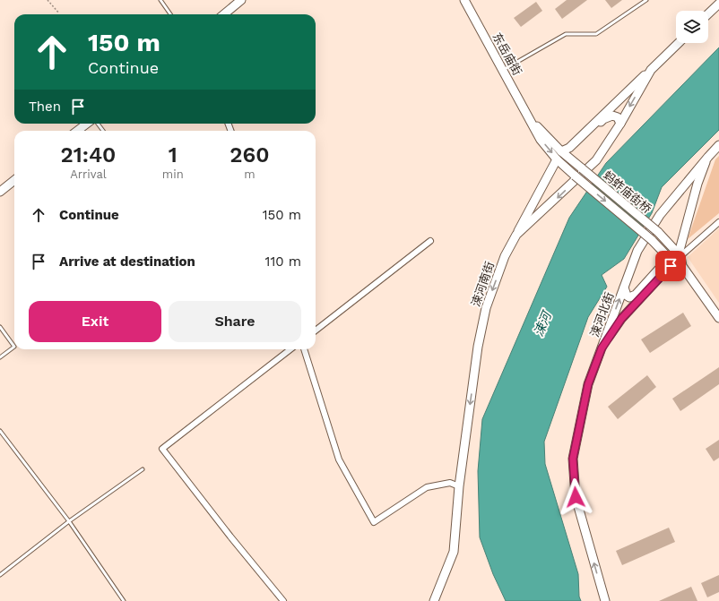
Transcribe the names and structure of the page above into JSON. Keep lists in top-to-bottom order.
{
  "streets": {
    "main road": [
      "东岳庙街",
      "蚂蚱庙街桥",
      "涑河南街",
      "涑河北街"
    ]
  },
  "crossings": [
    ["东岳庙街", "蚂蚱庙街桥"]
  ],
  "one_way": ["涑河北街"],
  "water": ["涑河"],
  "page": {
    "turn": ["150 m", "Continue"],
    "then": "Then",
    "eta": [
      "21:40",
      "Arrival",
      "1",
      "min",
      "260",
      "m"
    ],
    "list": [
      {
        "name": "Continue",
        "value": "150 m"
      },
      {
        "name": "Arrive at destination",
        "value": "110 m"
      }
    ],
    "buttons": ["Exit", "Share"]
  }
}
